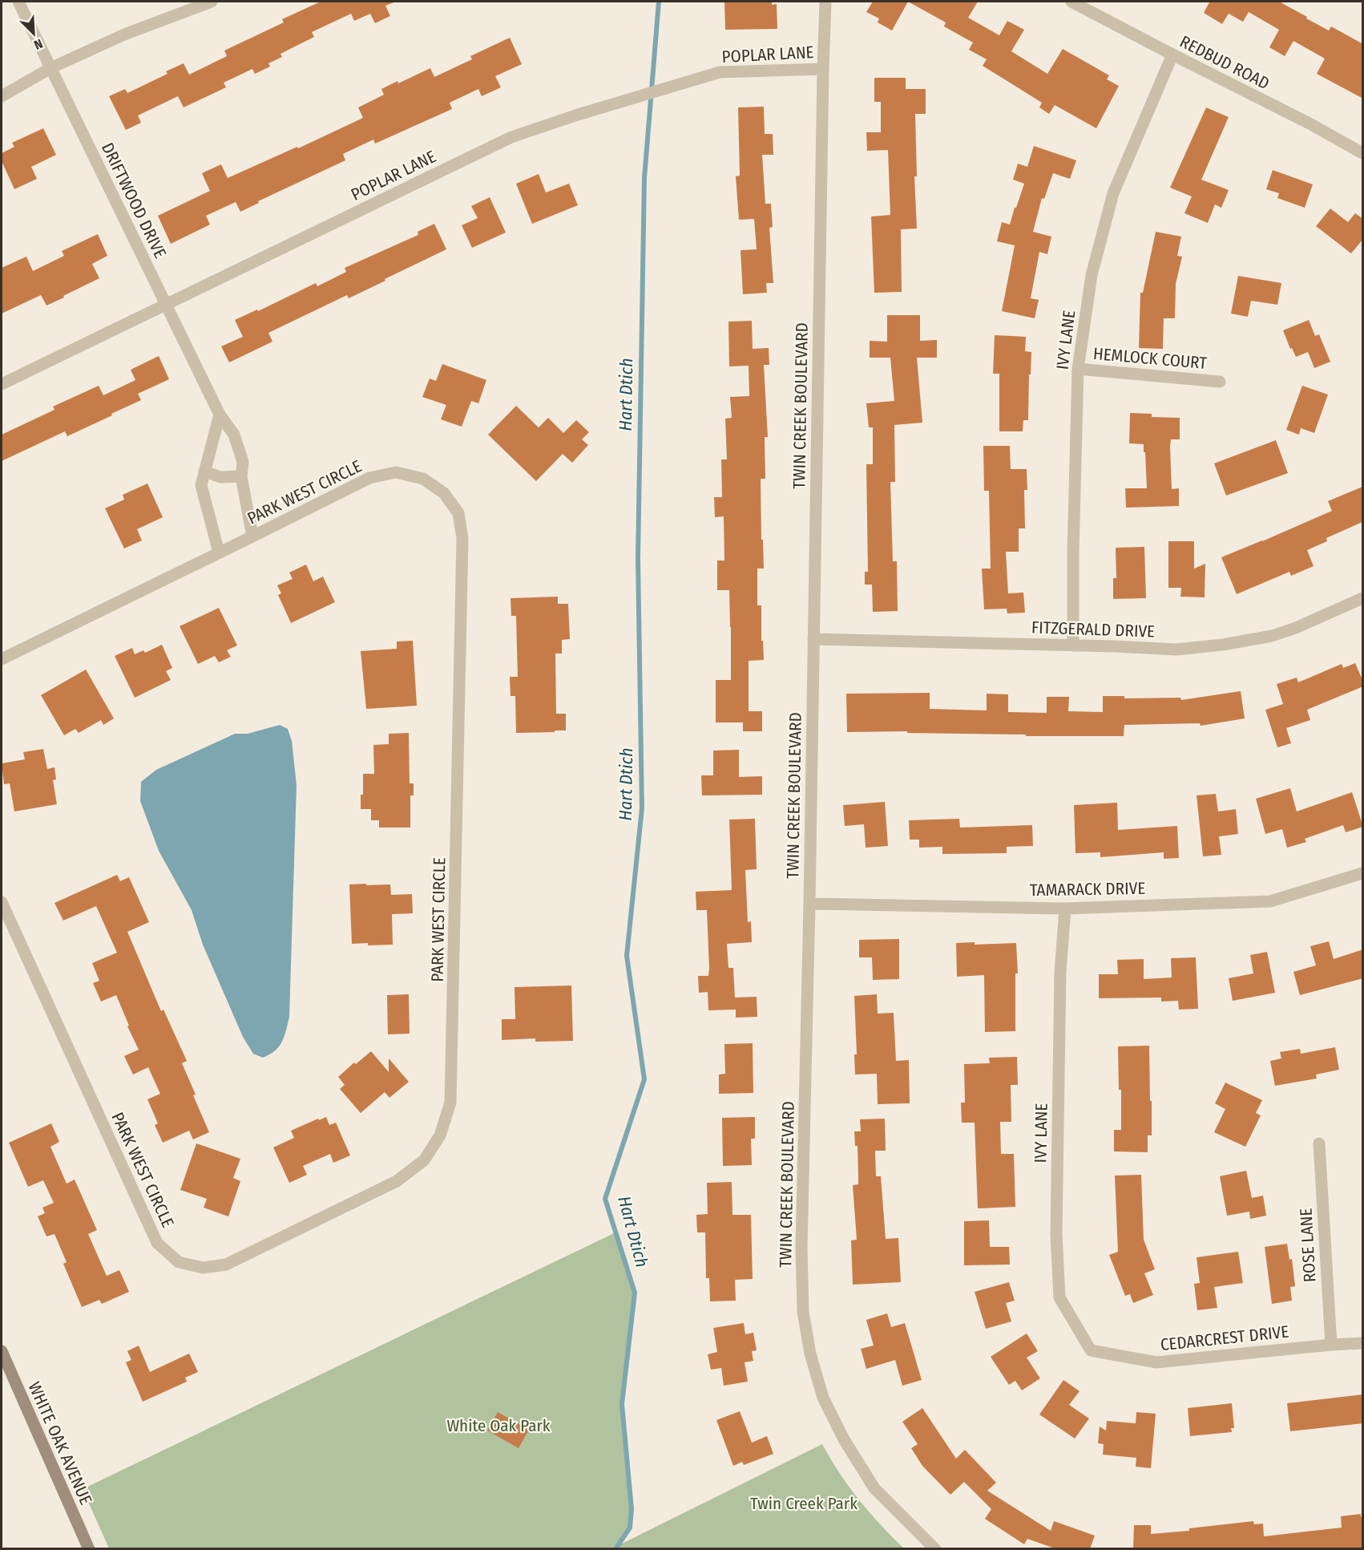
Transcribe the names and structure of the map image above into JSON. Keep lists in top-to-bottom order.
{
  "streets": {
    "street": [
      "POPLAR LANE",
      "REDBUD ROAD",
      "DRIFTWOOD DRIVE",
      "IVY LANE",
      "HEMLOCK COURT",
      "TWIN CREEK BOULEVARD",
      "PARK WEST CIRCLE",
      "FITZGERALD DRIVE",
      "TAMARACK DRIVE",
      "ROSE LANE",
      "CEDARCREST DRIVE",
      "WHITE OAK AVENUE"
    ]
  },
  "crossings": [
    ["POPLAR LANE", "DRIFTWOOD DRIVE"],
    ["POPLAR LANE", "TWIN CREEK BOULEVARD"],
    ["REDBUD ROAD", "IVY LANE"],
    ["DRIFTWOOD DRIVE", "PARK WEST CIRCLE"],
    ["IVY LANE", "HEMLOCK COURT"],
    ["IVY LANE", "FITZGERALD DRIVE"],
    ["IVY LANE", "TAMARACK DRIVE"],
    ["IVY LANE", "CEDARCREST DRIVE"],
    ["TWIN CREEK BOULEVARD", "FITZGERALD DRIVE"],
    ["TWIN CREEK BOULEVARD", "TAMARACK DRIVE"],
    ["ROSE LANE", "CEDARCREST DRIVE"]
  ],
  "water": ["Hart Dtich"],
  "parks": ["White Oak Park", "Twin Creek Park"],
  "north": "bottom right"
}
